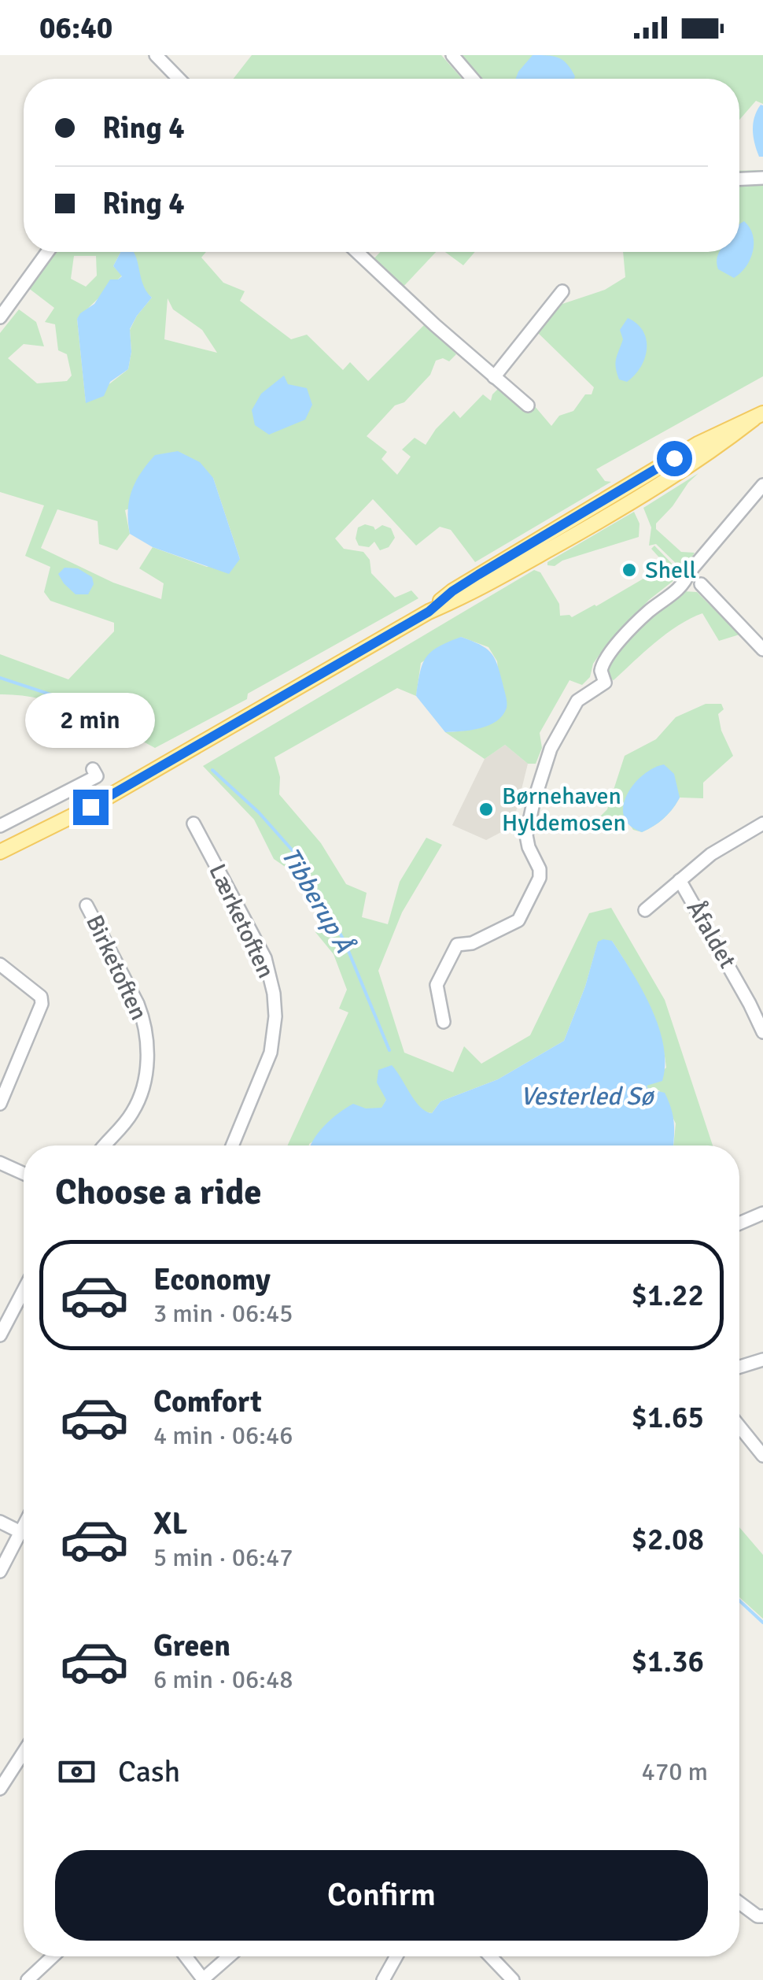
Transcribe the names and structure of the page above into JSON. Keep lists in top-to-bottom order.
{
  "streets": {
    "street": ["Lærketoften", "Åfaldet", "Birketoften"]
  },
  "water": ["Tibberup Å", "Vesterled Sø"],
  "places": ["Shell", "Børnehaven Hyldemosen"],
  "page": {
    "status": "06:40",
    "banner": ["Ring 4", "Ring 4"],
    "bubble": "2 min",
    "heading": "Choose a ride",
    "list": [
      {
        "name": "Economy",
        "note": "3 min · 06:45",
        "value": "$1.22"
      },
      {
        "name": "Comfort",
        "note": "4 min · 06:46",
        "value": "$1.65"
      },
      {
        "name": "XL",
        "note": "5 min · 06:47",
        "value": "$2.08"
      },
      {
        "name": "Green",
        "note": "6 min · 06:48",
        "value": "$1.36"
      }
    ],
    "pay": ["Cash", "470 m"],
    "buttons": "Confirm"
  }
}
